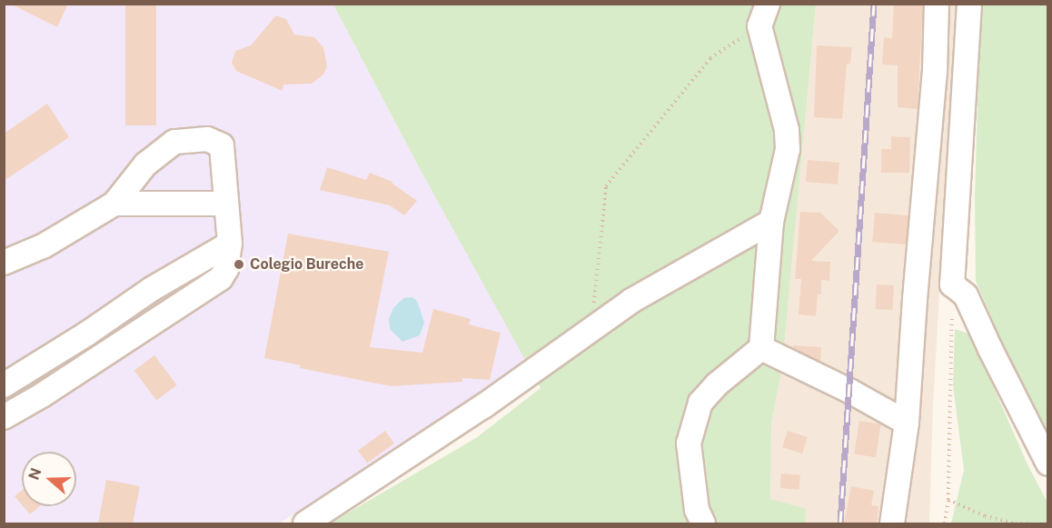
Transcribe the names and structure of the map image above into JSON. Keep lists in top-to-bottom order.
{
  "places": ["Colegio Bureche"],
  "north": "left"
}
